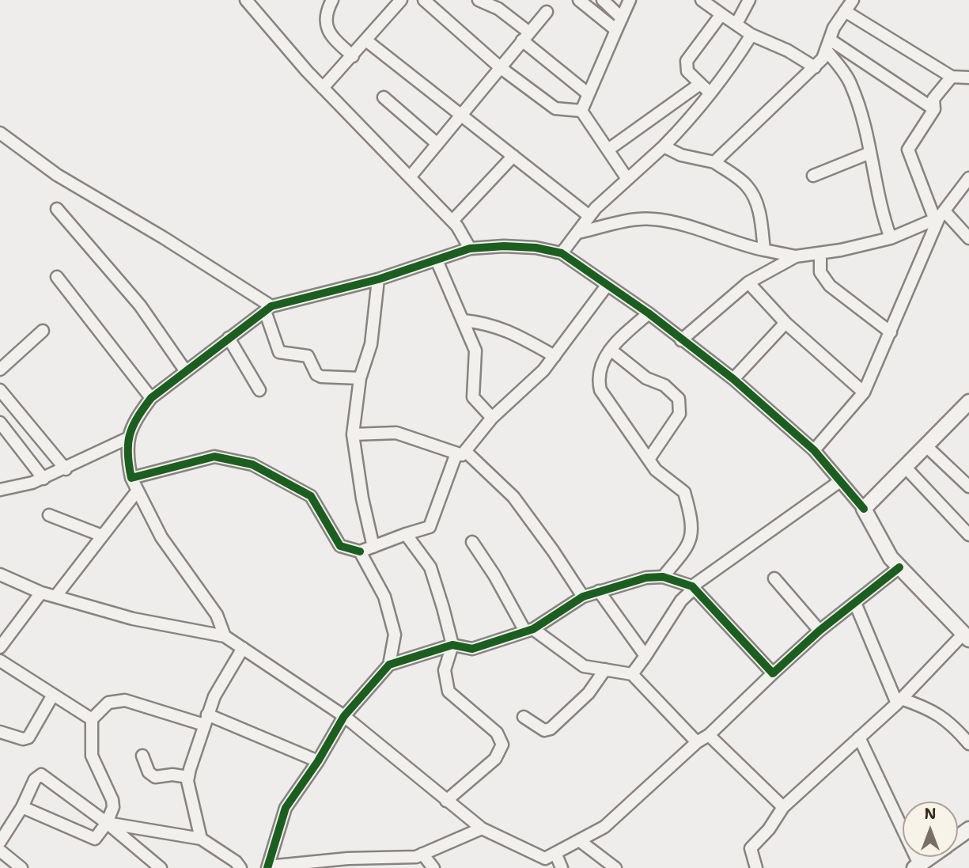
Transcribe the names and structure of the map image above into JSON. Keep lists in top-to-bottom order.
{
  "north": "top"
}
